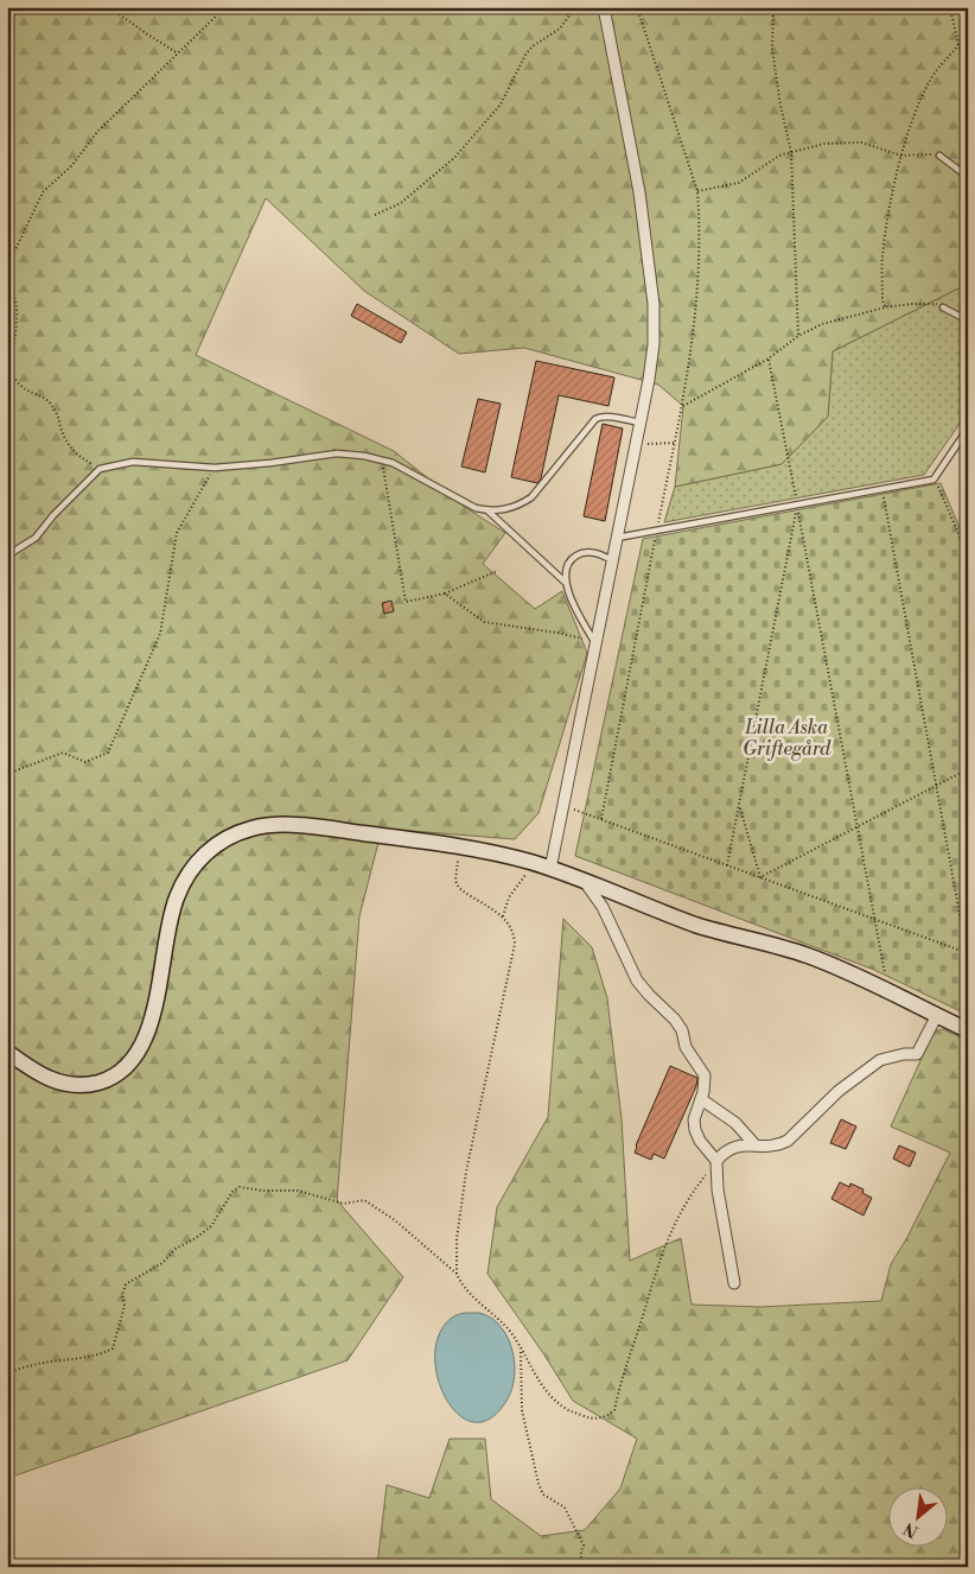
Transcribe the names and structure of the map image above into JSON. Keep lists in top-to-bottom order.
{
  "parks": ["Lilla Aska Griftegård"],
  "north": "bottom left"
}
